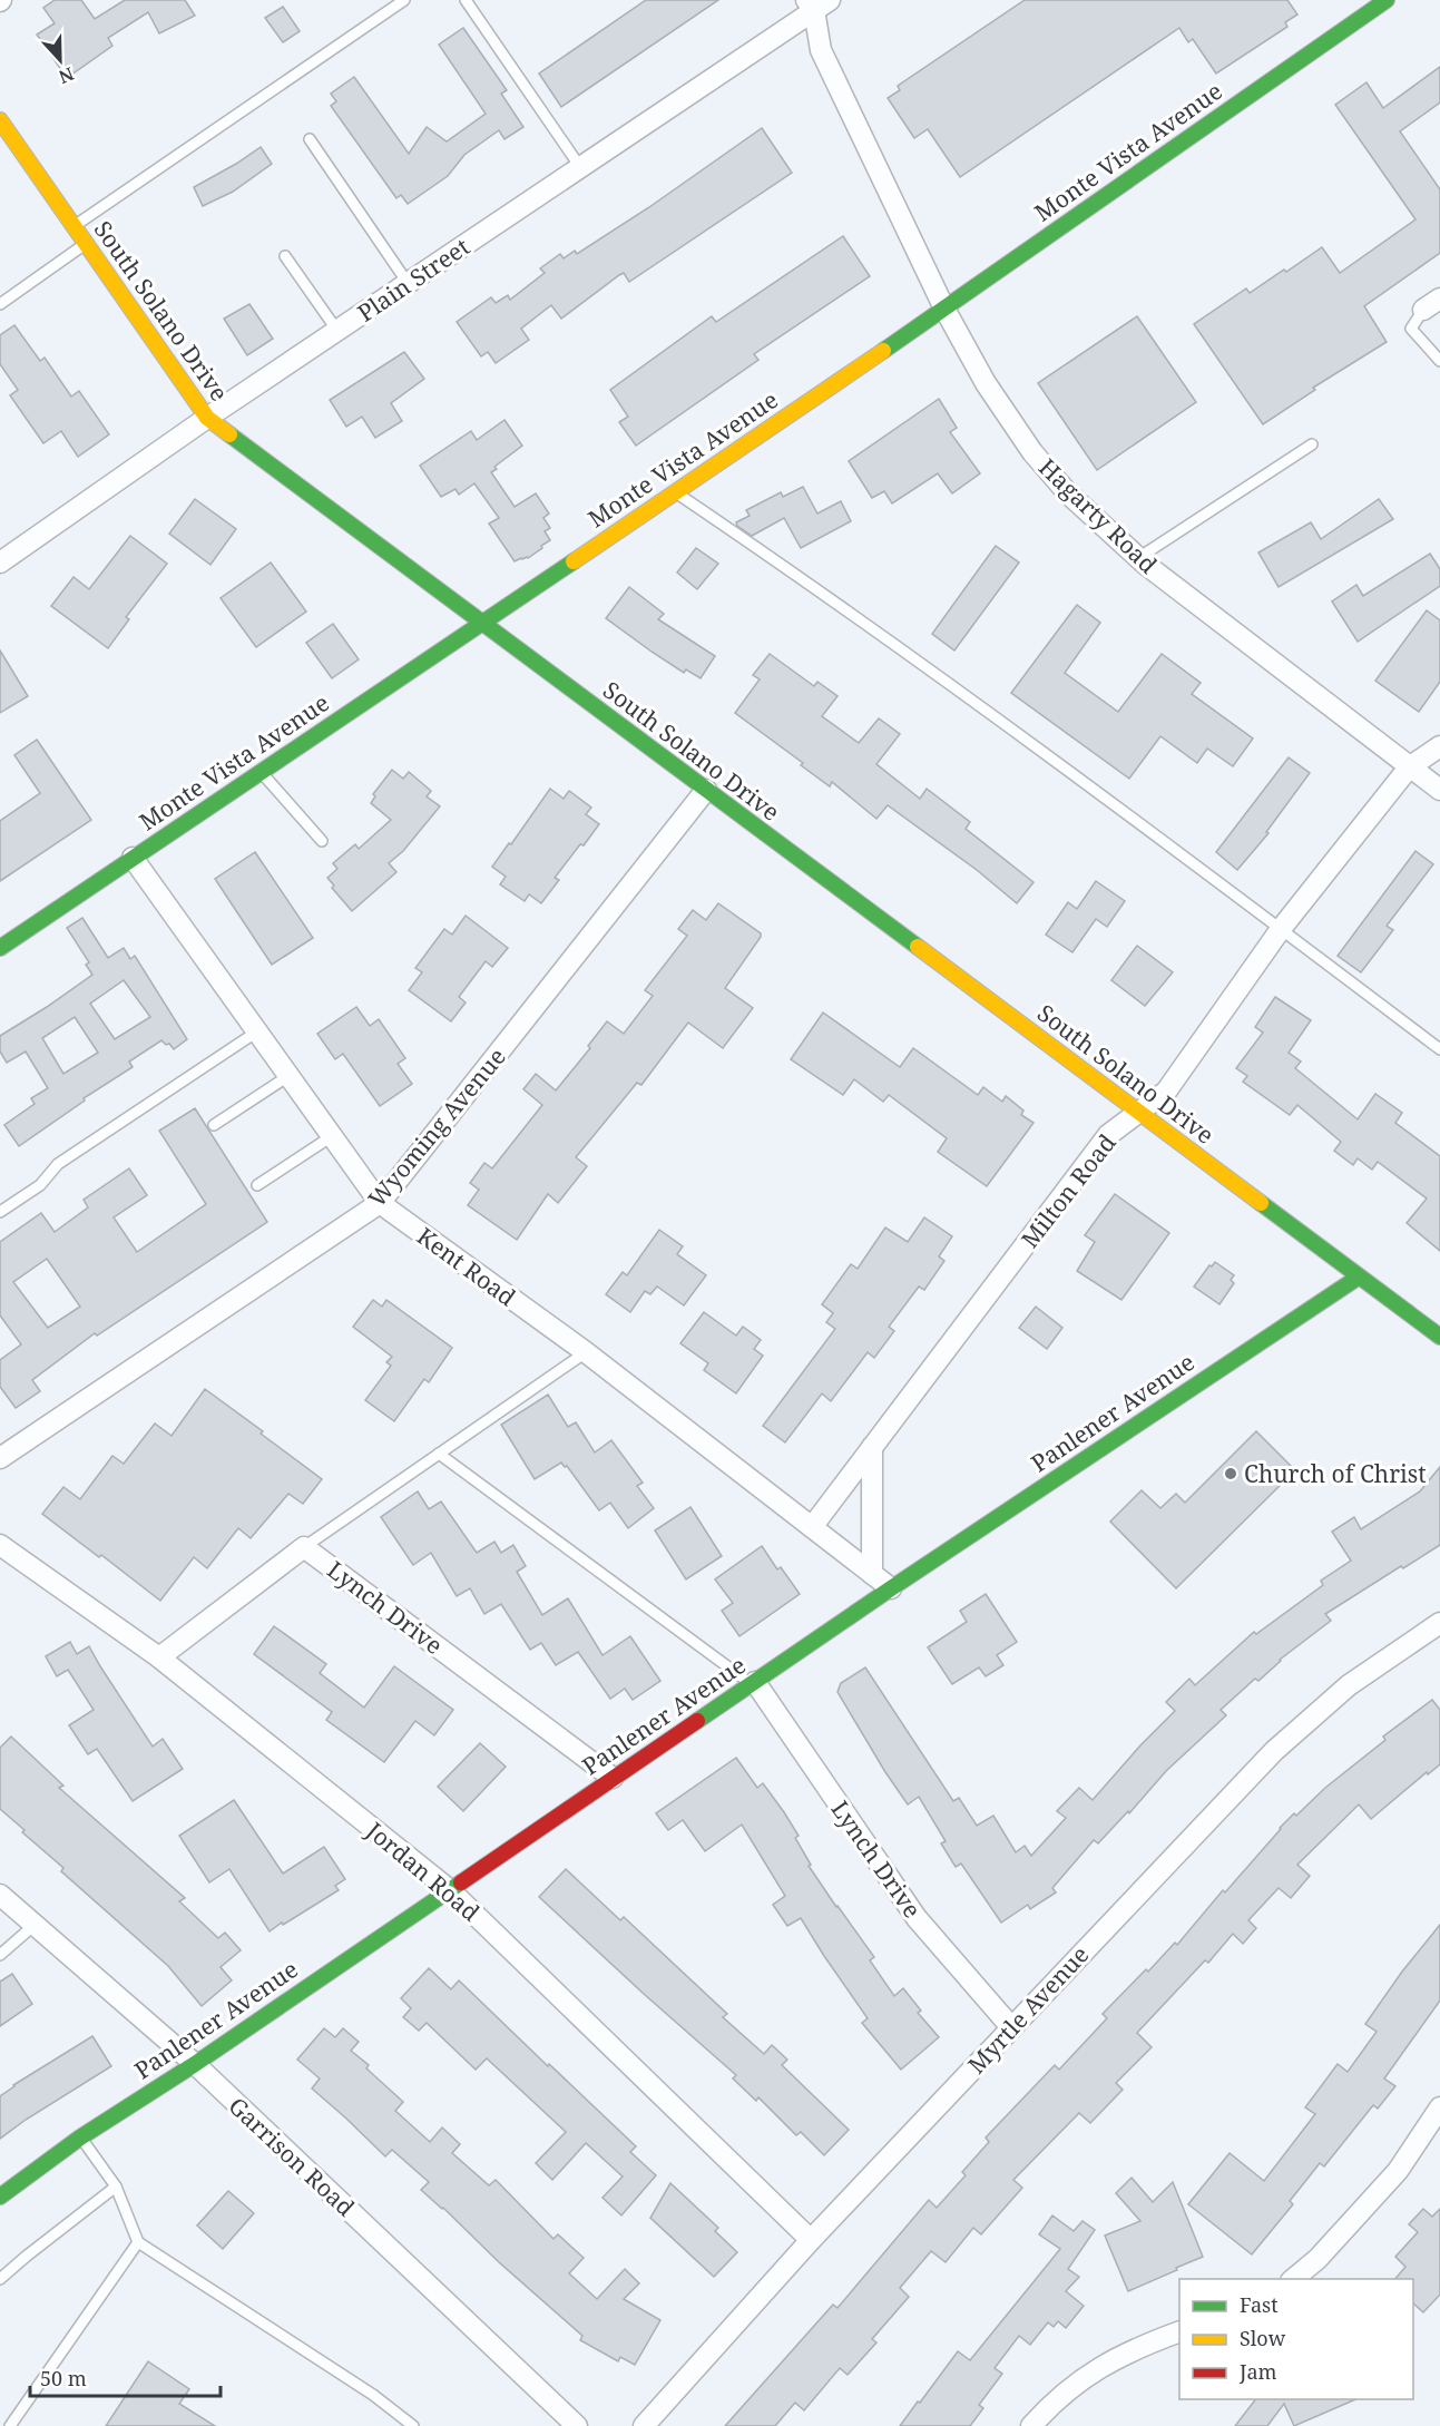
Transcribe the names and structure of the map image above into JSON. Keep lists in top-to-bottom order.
{
  "streets": {
    "street": [
      "Monte Vista Avenue",
      "Plain Street",
      "South Solano Drive",
      "Hagarty Road",
      "Wyoming Avenue",
      "Milton Road",
      "Kent Road",
      "Panlener Avenue",
      "Lynch Drive",
      "Jordan Road",
      "Myrtle Avenue",
      "Garrison Road"
    ]
  },
  "crossings": [
    ["Monte Vista Avenue", "South Solano Drive"],
    ["Monte Vista Avenue", "Hagarty Road"],
    ["Monte Vista Avenue", "Kent Road"],
    ["Plain Street", "South Solano Drive"],
    ["Plain Street", "Hagarty Road"],
    ["South Solano Drive", "Wyoming Avenue"],
    ["South Solano Drive", "Milton Road"],
    ["South Solano Drive", "Panlener Avenue"],
    ["Hagarty Road", "Milton Road"],
    ["Wyoming Avenue", "Kent Road"],
    ["Milton Road", "Kent Road"],
    ["Kent Road", "Panlener Avenue"],
    ["Panlener Avenue", "Lynch Drive"],
    ["Panlener Avenue", "Jordan Road"],
    ["Panlener Avenue", "Garrison Road"],
    ["Lynch Drive", "Jordan Road"],
    ["Lynch Drive", "Myrtle Avenue"],
    ["Jordan Road", "Myrtle Avenue"]
  ],
  "places": ["Church of Christ"],
  "legend": ["Fast", "Slow", "Jam"],
  "scale_bar": "50 m",
  "north": "bottom"
}
